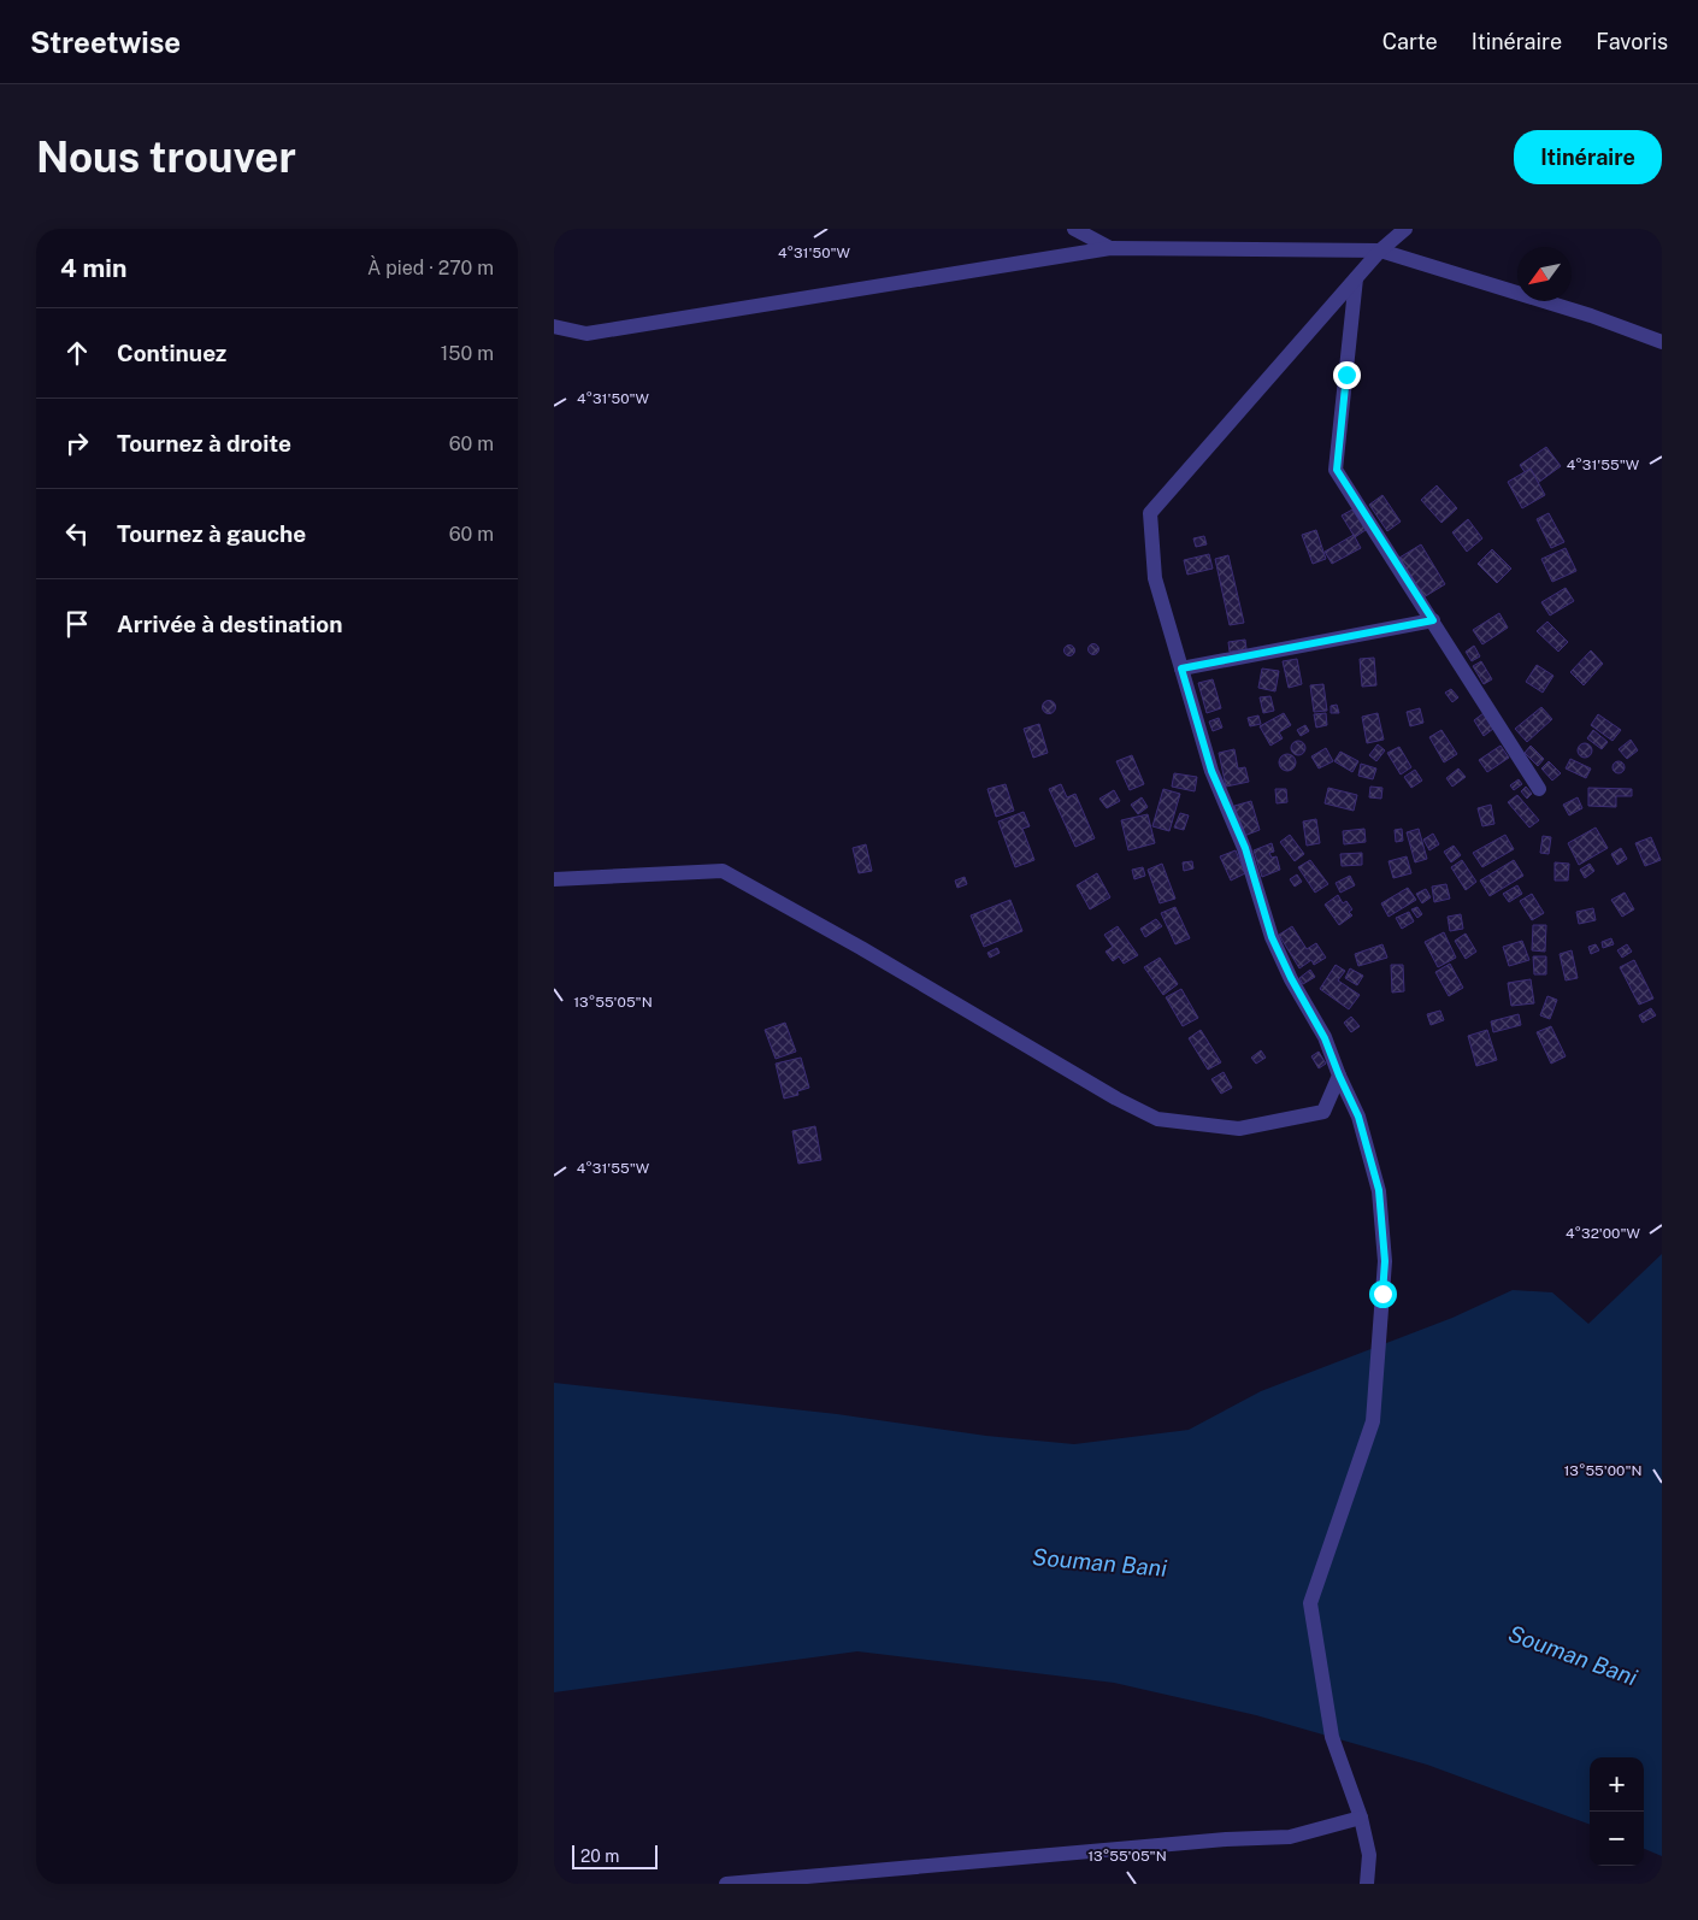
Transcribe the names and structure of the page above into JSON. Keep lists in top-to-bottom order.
{
  "water": ["Souman Bani"],
  "scale_bar": "20 m",
  "north": "bottom left",
  "page": {
    "header": "Streetwise",
    "nav": ["Carte", "Itinéraire", "Favoris"],
    "buttons": "Itinéraire",
    "title": "Nous trouver",
    "heading": ["4 min", "À pied · 270 m"],
    "list": [
      ["Continuez", "150 m"],
      ["Tournez à droite", "60 m"],
      ["Tournez à gauche", "60 m"],
      "Arrivée à destination"
    ],
    "map_buttons": ["+", "−"],
    "scale": "20 m"
  },
  "coordinates": [
    "4°31'50\"W",
    "4°31'55\"W",
    "13°55'05\"N",
    "4°32'00\"W",
    "13°55'00\"N"
  ]
}
